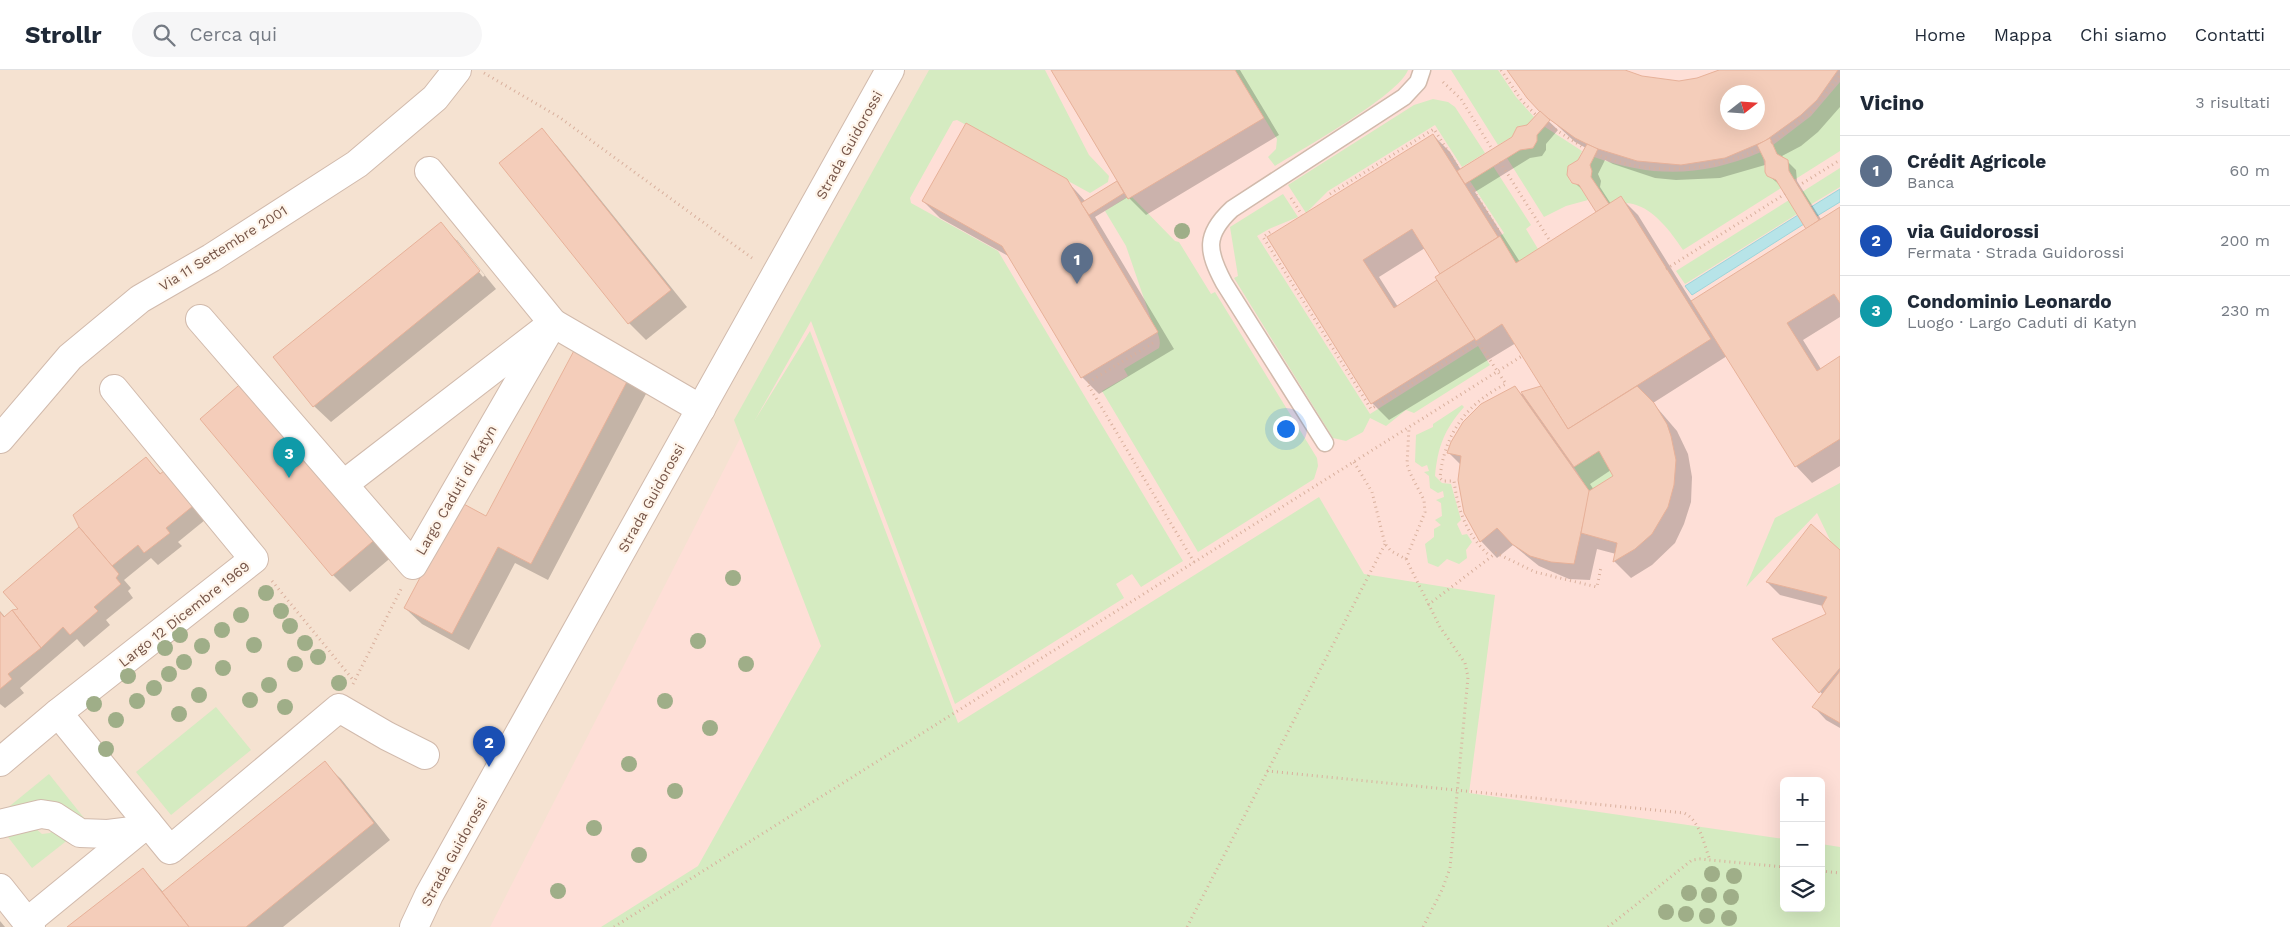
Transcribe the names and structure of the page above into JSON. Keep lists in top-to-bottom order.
{
  "streets": {
    "street": [
      "Strada Guidorossi",
      "Via 11 Settembre 2001",
      "Largo Caduti di Katyn",
      "Largo 12 Dicembre 1969"
    ]
  },
  "north": "right",
  "page": {
    "header": "Strollr",
    "search": "Cerca qui",
    "nav": [
      "Home",
      "Mappa",
      "Chi siamo",
      "Contatti"
    ],
    "heading": ["Vicino", "3 risultati"],
    "list": [
      {
        "mark": "1",
        "name": "Crédit Agricole",
        "note": "Banca",
        "value": "60 m"
      },
      {
        "mark": "2",
        "name": "via Guidorossi",
        "note": "Fermata · Strada Guidorossi",
        "value": "200 m"
      },
      {
        "mark": "3",
        "name": "Condominio Leonardo",
        "note": "Luogo · Largo Caduti di Katyn",
        "value": "230 m"
      }
    ],
    "pins": ["1", "3", "2"],
    "map_buttons": ["+", "−"]
  }
}
